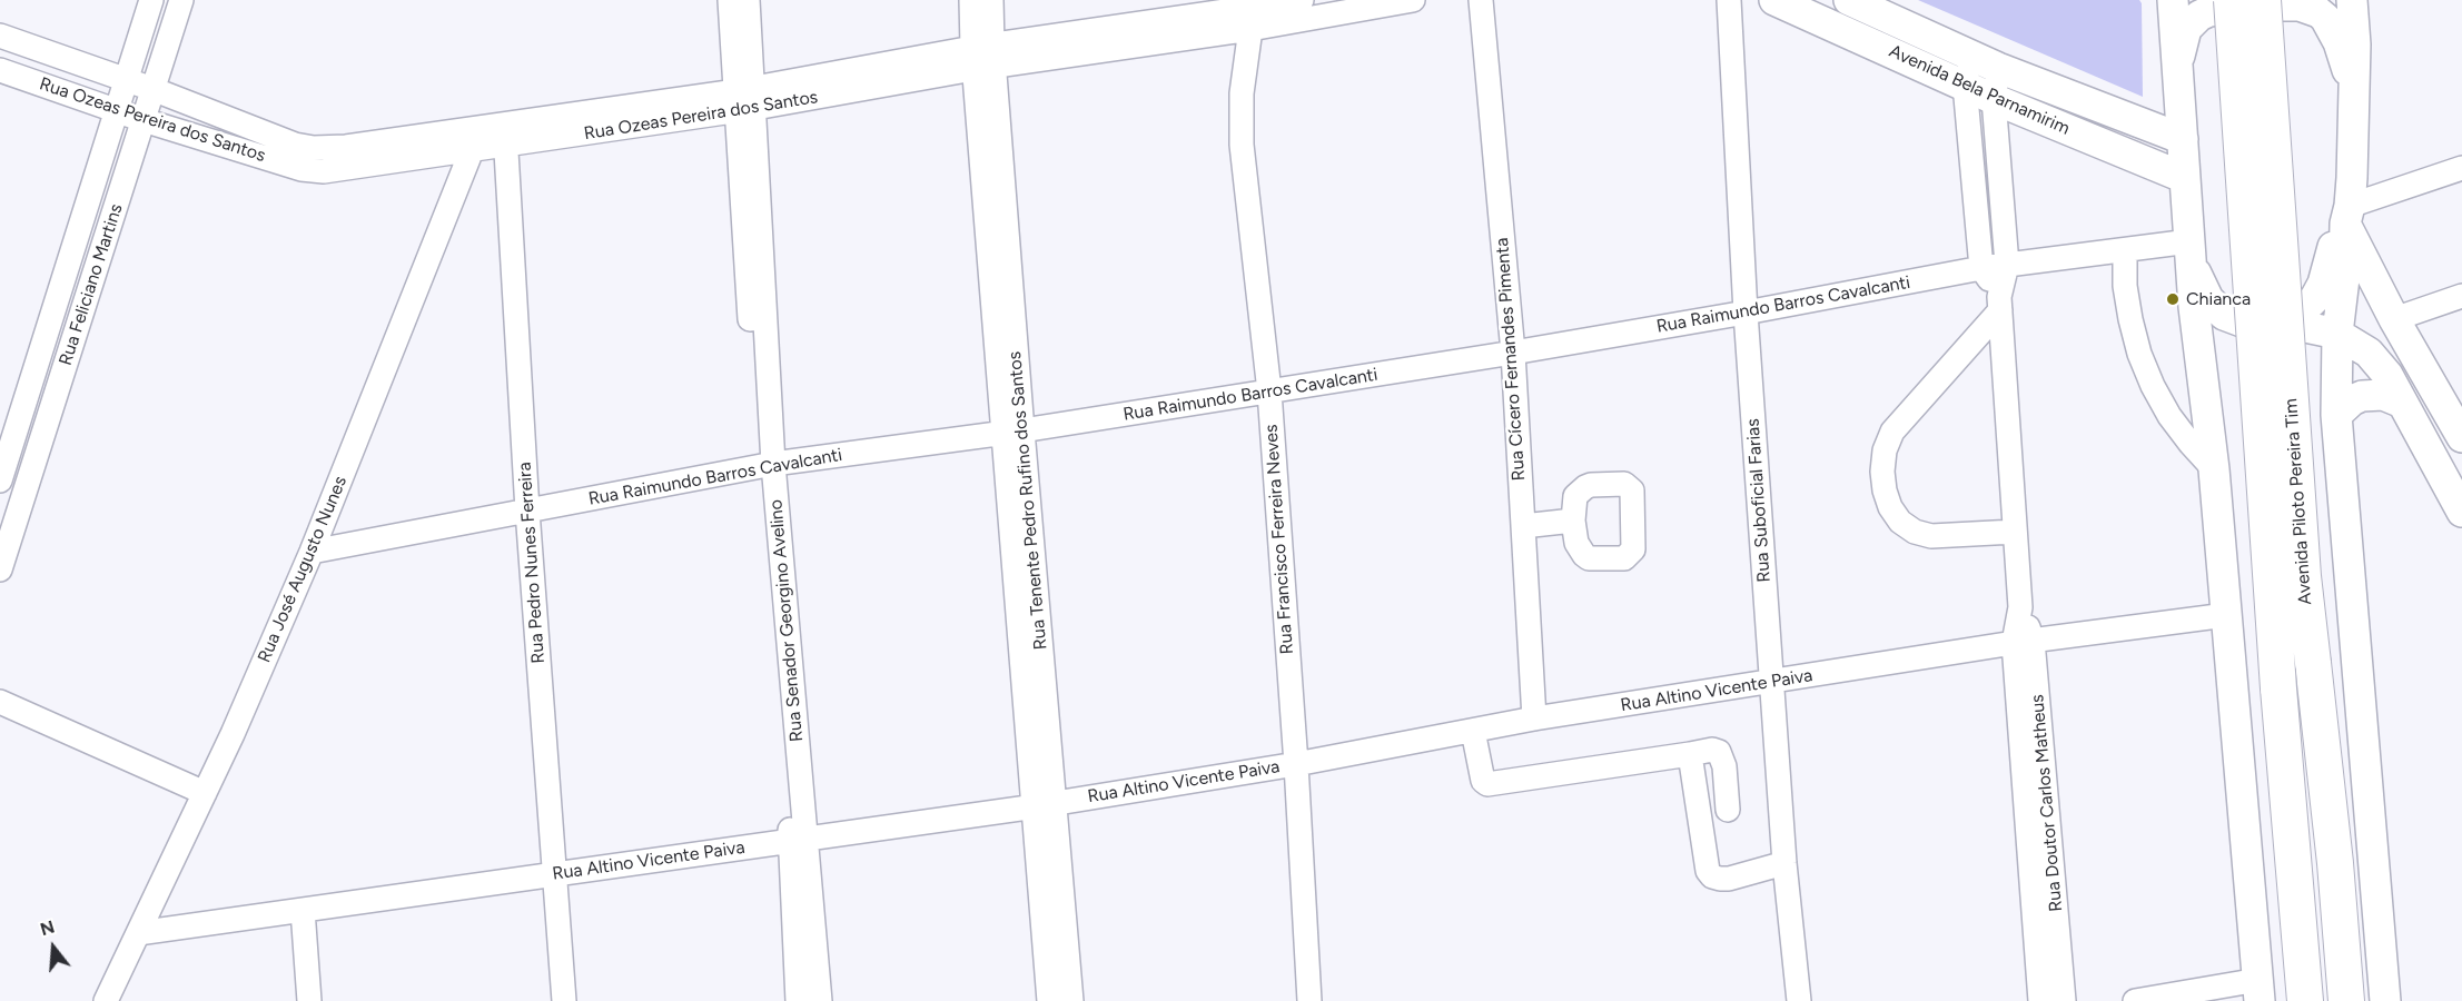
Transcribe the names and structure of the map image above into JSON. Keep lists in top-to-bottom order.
{
  "streets": {
    "highway": ["Avenida Piloto Pereira Tim"],
    "main road": ["Avenida Bela Parnamirim"],
    "street": [
      "Rua Ozeas Pereira dos Santos",
      "Rua Feliciano Martins",
      "Rua Raimundo Barros Cavalcanti",
      "Rua Cícero Fernandes Pimenta",
      "Rua Tenente Pedro Rufino dos Santos",
      "Rua Suboficial Farias",
      "Rua Francisco Ferreira Neves",
      "Rua Pedro Nunes Ferreira",
      "Rua José Augusto Nunes",
      "Rua Senador Georgino Avelino",
      "Rua Altino Vicente Paiva",
      "Rua Doutor Carlos Matheus"
    ]
  },
  "crossings": [
    ["Avenida Bela Parnamirim", "Rua Doutor Carlos Matheus"],
    ["Rua Ozeas Pereira dos Santos", "Rua Feliciano Martins"],
    ["Rua Ozeas Pereira dos Santos", "Rua Tenente Pedro Rufino dos Santos"],
    ["Rua Ozeas Pereira dos Santos", "Rua Francisco Ferreira Neves"],
    ["Rua Ozeas Pereira dos Santos", "Rua Pedro Nunes Ferreira"],
    ["Rua Ozeas Pereira dos Santos", "Rua José Augusto Nunes"],
    ["Rua Ozeas Pereira dos Santos", "Rua Senador Georgino Avelino"],
    ["Rua Raimundo Barros Cavalcanti", "Rua Cícero Fernandes Pimenta"],
    ["Rua Raimundo Barros Cavalcanti", "Rua Tenente Pedro Rufino dos Santos"],
    ["Rua Raimundo Barros Cavalcanti", "Rua Suboficial Farias"],
    ["Rua Raimundo Barros Cavalcanti", "Rua Francisco Ferreira Neves"],
    ["Rua Raimundo Barros Cavalcanti", "Rua Pedro Nunes Ferreira"],
    ["Rua Raimundo Barros Cavalcanti", "Rua José Augusto Nunes"],
    ["Rua Raimundo Barros Cavalcanti", "Rua Senador Georgino Avelino"],
    ["Rua Raimundo Barros Cavalcanti", "Rua Doutor Carlos Matheus"],
    ["Rua Cícero Fernandes Pimenta", "Rua Altino Vicente Paiva"],
    ["Rua Tenente Pedro Rufino dos Santos", "Rua Altino Vicente Paiva"],
    ["Rua Suboficial Farias", "Rua Altino Vicente Paiva"],
    ["Rua Francisco Ferreira Neves", "Rua Altino Vicente Paiva"],
    ["Rua Pedro Nunes Ferreira", "Rua Altino Vicente Paiva"],
    ["Rua José Augusto Nunes", "Rua Altino Vicente Paiva"],
    ["Rua Senador Georgino Avelino", "Rua Altino Vicente Paiva"],
    ["Rua Altino Vicente Paiva", "Rua Doutor Carlos Matheus"]
  ],
  "places": ["Chianca"],
  "north": "top"
}
